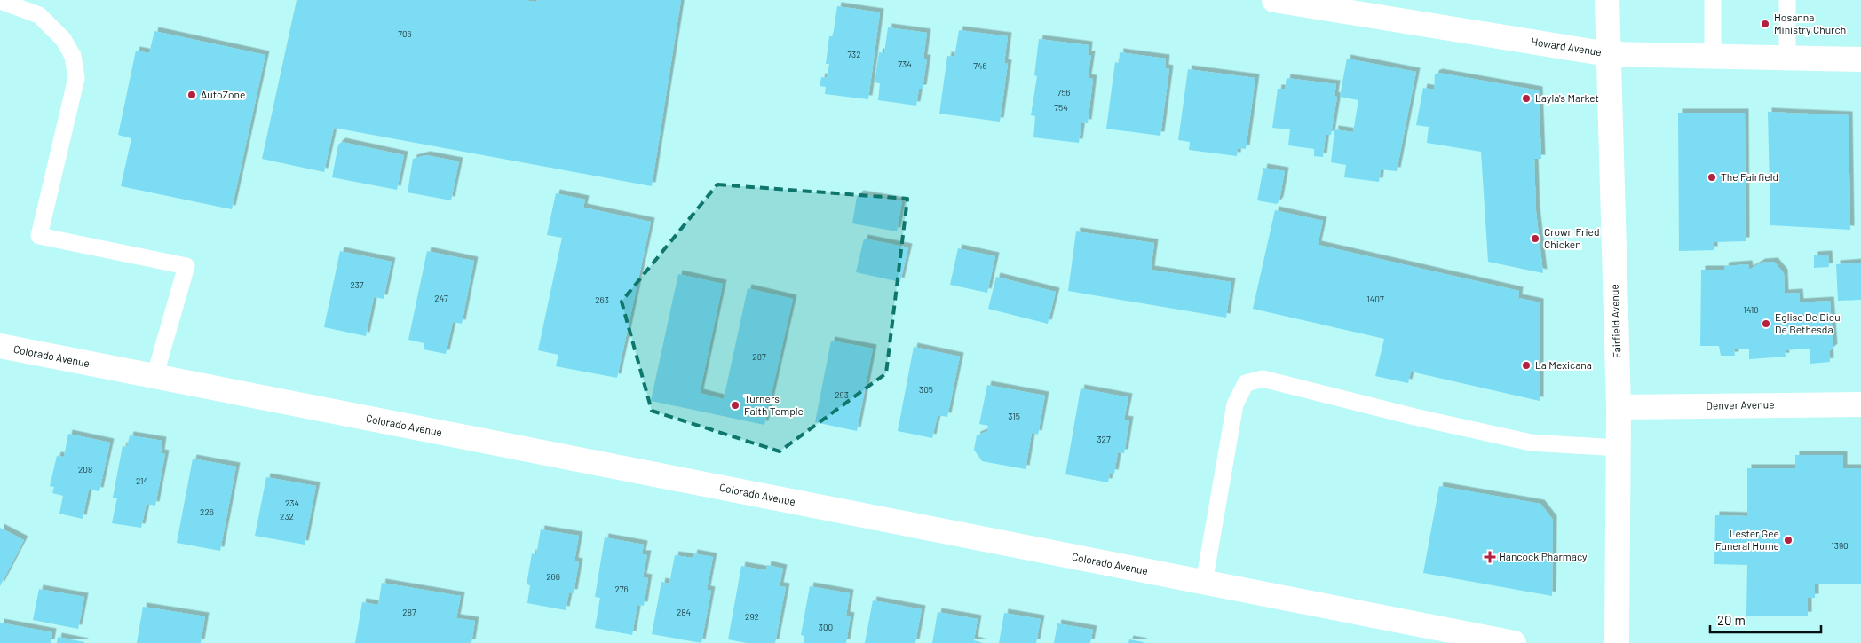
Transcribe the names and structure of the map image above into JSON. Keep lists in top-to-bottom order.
{
  "streets": {
    "street": [
      "Howard Avenue",
      "Fairfield Avenue",
      "Colorado Avenue",
      "Denver Avenue"
    ]
  },
  "crossings": [
    ["Howard Avenue", "Fairfield Avenue"],
    ["Fairfield Avenue", "Denver Avenue"]
  ],
  "places": {
    "other": [
      "Hosanna Ministry Church",
      "AutoZone",
      "Layla's Market",
      "The Fairfield",
      "Crown Fried Chicken",
      "Eglise De Dieu De Bethesda",
      "La Mexicana",
      "Turners Faith Temple",
      "Lester Gee Funeral Home"
    ],
    "health": ["Hancock Pharmacy"]
  },
  "house_numbers": [
    "706",
    "732",
    "734",
    "746",
    "756",
    "754",
    "237",
    "247",
    "1407",
    "263",
    "1418",
    "287",
    "305",
    "293",
    "315",
    "327",
    "208",
    "214",
    "234",
    "226",
    "232",
    "1390",
    "266",
    "276",
    "287",
    "284",
    "292",
    "300"
  ],
  "scale_bar": "20 m"
}
